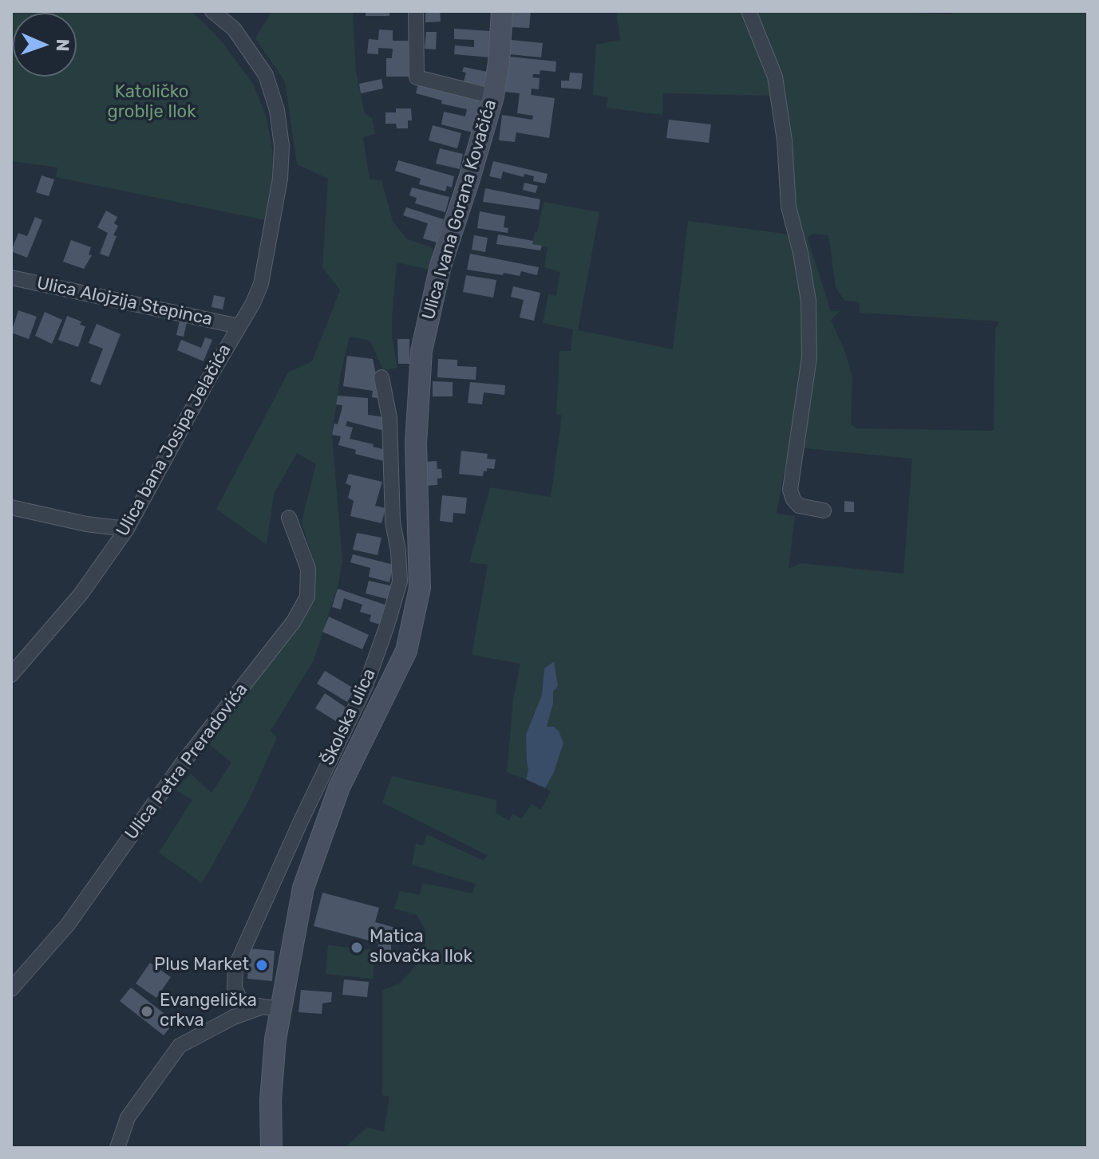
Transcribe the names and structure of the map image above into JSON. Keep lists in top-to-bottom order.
{
  "streets": {
    "main road": ["Ulica Ivana Gorana Kovačića"],
    "street": [
      "Ulica Alojzija Stepinca",
      "Ulica bana Josipa Jelačića",
      "Školska ulica",
      "Ulica Petra Preradovića"
    ]
  },
  "crossings": [
    ["Ulica Ivana Gorana Kovačića", "Školska ulica"],
    ["Ulica Alojzija Stepinca", "Ulica bana Josipa Jelačića"]
  ],
  "parks": ["Katoličko groblje Ilok"],
  "places": ["Matica slovačka Ilok", "Plus Market", "Evangelička crkva"],
  "north": "right"
}
